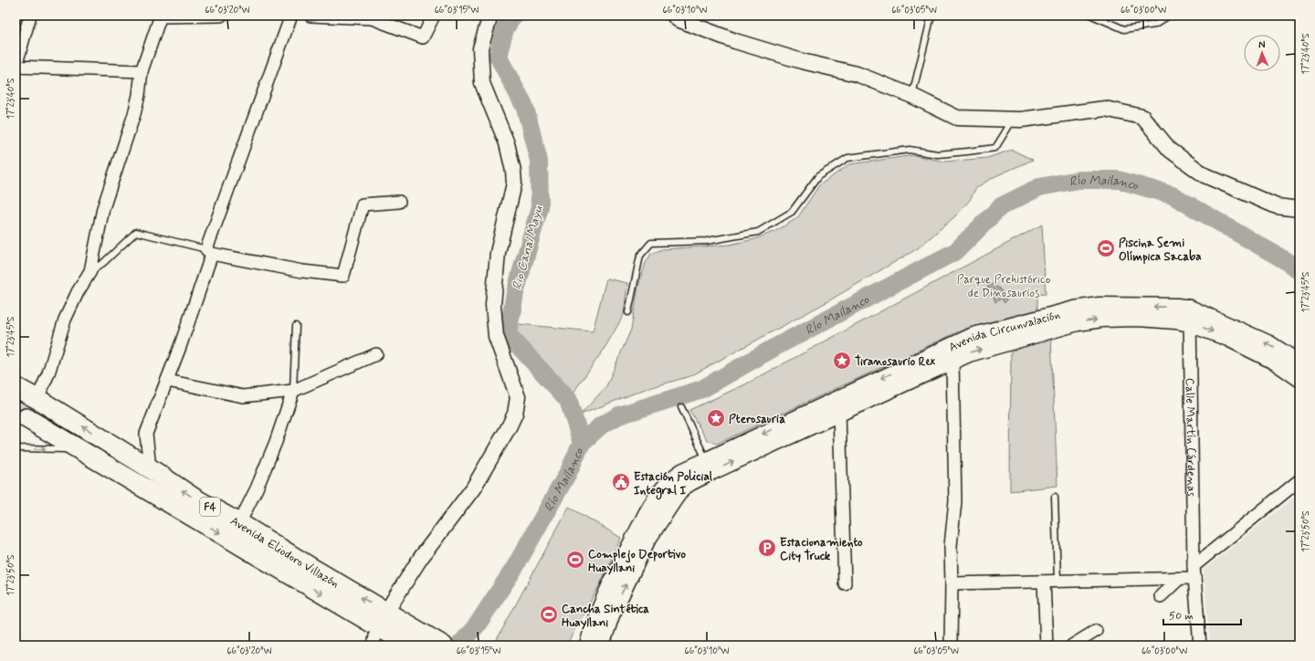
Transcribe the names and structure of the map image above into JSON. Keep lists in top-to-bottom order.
{
  "streets": {
    "highway": ["F4", "Avenida Eliodoro Villazón"],
    "main road": ["Avenida Circunvalación"],
    "street": ["Calle Martín Cárdenas"]
  },
  "crossings": [
    ["Avenida Circunvalación", "Calle Martín Cárdenas"]
  ],
  "water": ["Río Mailanco", "Rio Canal Mayu"],
  "parks": ["Parque Prehistórico de Dinosaurios"],
  "places": {
    "sports": ["Piscina Semi Olímpica Sacaba", "Complejo Deportivo Huayllani", "Cancha Sintética Huayllani"],
    "place": ["Tiranosaurio Rex", "Pterosauria"],
    "public building": ["Estación Policial Integral I"],
    "parking": ["Estacionamiento City Truck"]
  },
  "scale_bar": "50 m",
  "north": "top",
  "coordinates": [
    "66°03'20\"W",
    "66°03'15\"W",
    "66°03'10\"W",
    "66°03'05\"W",
    "66°03'00\"W",
    "17°23'40\"S",
    "17°23'45\"S",
    "17°23'50\"S"
  ]
}
